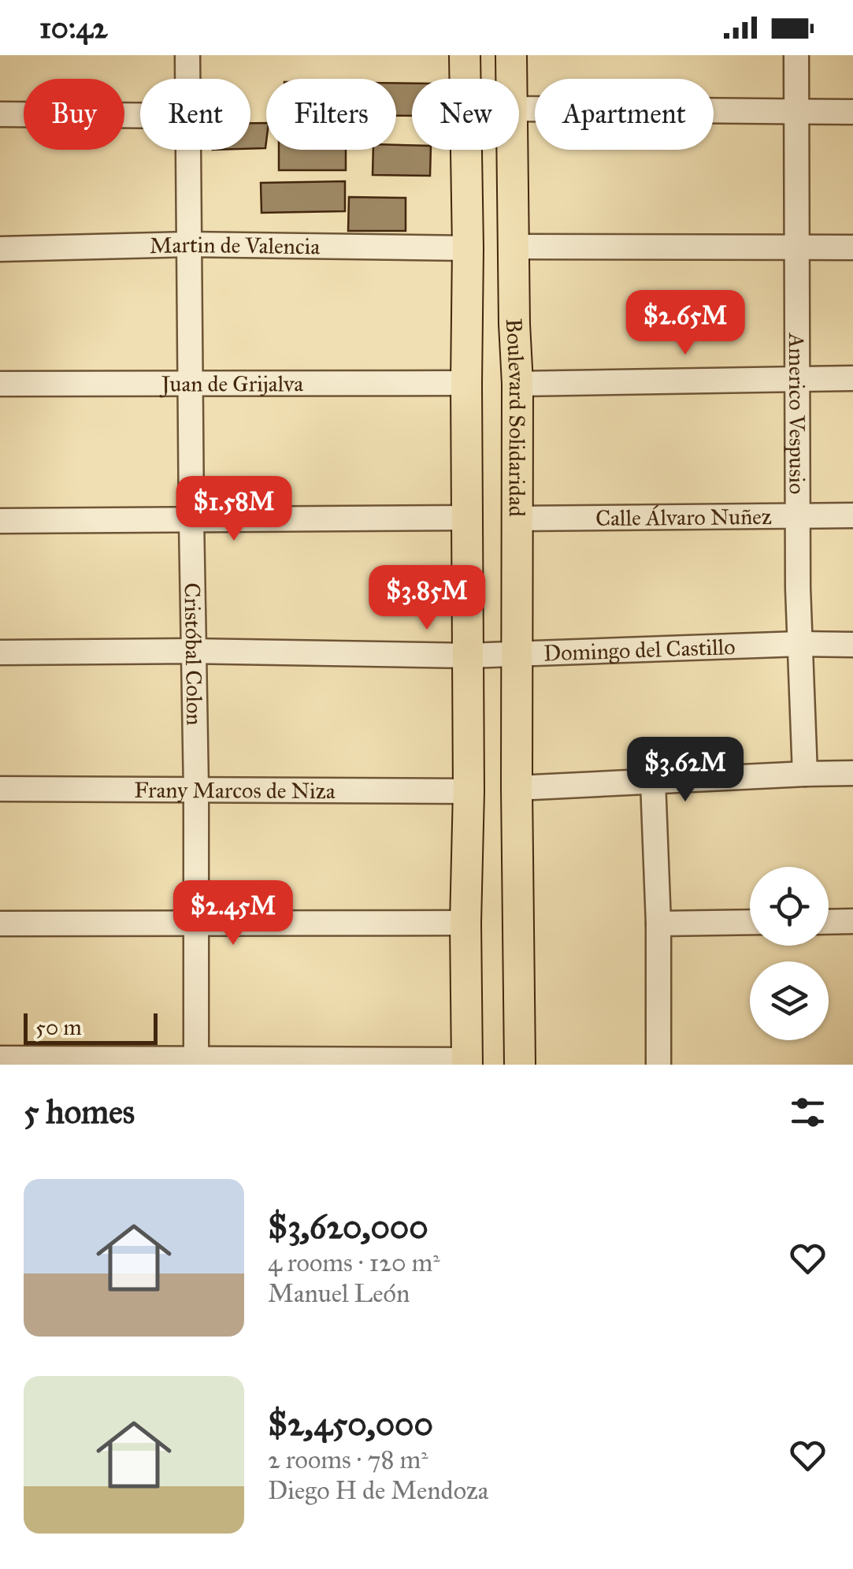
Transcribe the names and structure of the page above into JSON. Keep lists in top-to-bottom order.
{
  "streets": {
    "main road": ["Boulevard Solidaridad"],
    "street": [
      "Martin de Valencia",
      "Juan de Grijalva",
      "Americo Vespusio",
      "Calle Álvaro Nuñez",
      "Domingo del Castillo",
      "Cristóbal Colon",
      "Frany Marcos de Niza"
    ]
  },
  "crossings": [
    ["Martin de Valencia", "Cristóbal Colon"],
    ["Juan de Grijalva", "Cristóbal Colon"],
    ["Americo Vespusio", "Calle Álvaro Nuñez"],
    ["Americo Vespusio", "Domingo del Castillo"],
    ["Boulevard Solidaridad", "Calle Álvaro Nuñez"],
    ["Boulevard Solidaridad", "Domingo del Castillo"],
    ["Domingo del Castillo", "Cristóbal Colon"],
    ["Cristóbal Colon", "Frany Marcos de Niza"]
  ],
  "scale_bar": "50 m",
  "page": {
    "status": "10:42",
    "chip": [
      "Buy",
      "Rent",
      "Filters",
      "New",
      "Apartment"
    ],
    "price": [
      "$2.65M",
      "$1.58M",
      "$3.85M",
      "$3.62M",
      "$2.45M"
    ],
    "scale": "50 m",
    "heading": "5 homes",
    "list": [
      {
        "name": "$3,620,000",
        "note": "4 rooms · 120 m² · Manuel León"
      },
      {
        "name": "$2,450,000",
        "note": "2 rooms · 78 m² · Diego H de Mendoza"
      }
    ]
  }
}
